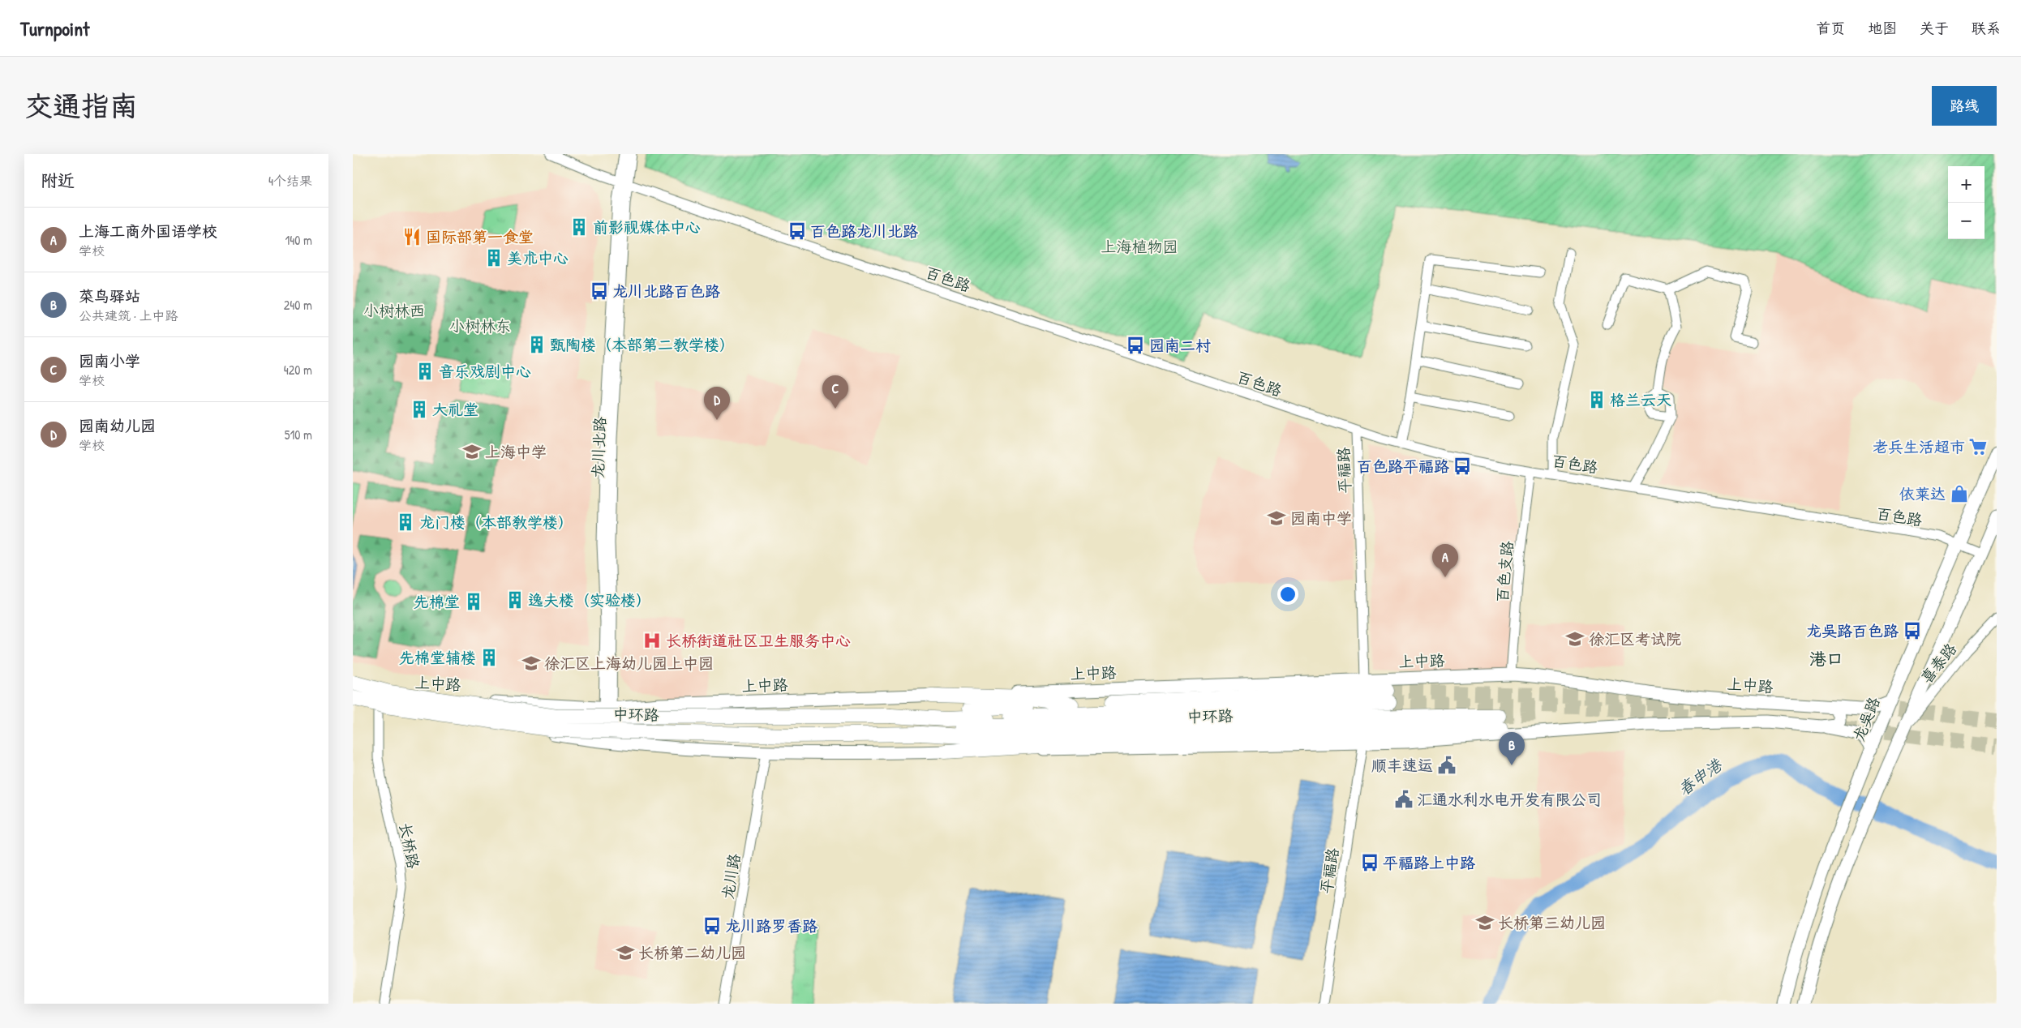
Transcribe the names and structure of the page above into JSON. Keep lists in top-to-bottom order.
{
  "streets": {
    "highway": ["中环路"],
    "main road": ["上中路", "龙吴路"],
    "street": [
      "百色路",
      "龙川北路",
      "平福路",
      "百色支路",
      "喜泰路",
      "长桥路",
      "龙川路"
    ]
  },
  "crossings": [
    ["百色路", "龙川北路"],
    ["百色路", "平福路"],
    ["百色路", "百色支路"],
    ["百色路", "龙吴路"],
    ["龙川北路", "上中路"],
    ["平福路", "上中路"],
    ["百色支路", "上中路"],
    ["上中路", "龙吴路"],
    ["上中路", "长桥路"],
    ["上中路", "龙川路"]
  ],
  "districts": ["港口"],
  "water": ["春申港"],
  "parks": ["上海植物园", "小树林西", "小树林东"],
  "places": {
    "building": [
      "前影视媒体中心",
      "美术中心",
      "甄陶楼（本部第二教学楼）",
      "音乐戏剧中心",
      "格兰云天",
      "大礼堂",
      "龙门楼（本部教学楼）",
      "逸夫楼（实验楼）",
      "先棉堂",
      "先棉堂辅楼"
    ],
    "bus stop": [
      "百色路龙川北路",
      "龙川北路百色路",
      "园南二村",
      "百色路平福路",
      "龙吴路百色路",
      "平福路上中路",
      "龙川路罗香路"
    ],
    "restaurant": ["国际部第一食堂"],
    "supermarket": ["老兵生活超市"],
    "school or university": [
      "上海中学",
      "园南中学",
      "徐汇区考试院",
      "徐汇区上海幼儿园上中园",
      "长桥第三幼儿园",
      "长桥第二幼儿园"
    ],
    "shop": ["依莱达"],
    "hospital": ["长桥街道社区卫生服务中心"],
    "public building": ["顺丰速运", "汇通水利水电开发有限公司"]
  },
  "page": {
    "header": "Turnpoint",
    "nav": [
      "首页",
      "地图",
      "关于",
      "联系"
    ],
    "buttons": "路线",
    "title": "交通指南",
    "heading": ["附近", "4个结果"],
    "map_buttons": ["+", "−"],
    "list": [
      {
        "mark": "A",
        "name": "上海工商外国语学校",
        "note": "学校",
        "value": "140 m"
      },
      {
        "mark": "B",
        "name": "菜鸟驿站",
        "note": "公共建筑 · 上中路",
        "value": "240 m"
      },
      {
        "mark": "C",
        "name": "园南小学",
        "note": "学校",
        "value": "420 m"
      },
      {
        "mark": "D",
        "name": "园南幼儿园",
        "note": "学校",
        "value": "510 m"
      }
    ],
    "pins": [
      "C",
      "D",
      "A",
      "B"
    ]
  }
}
